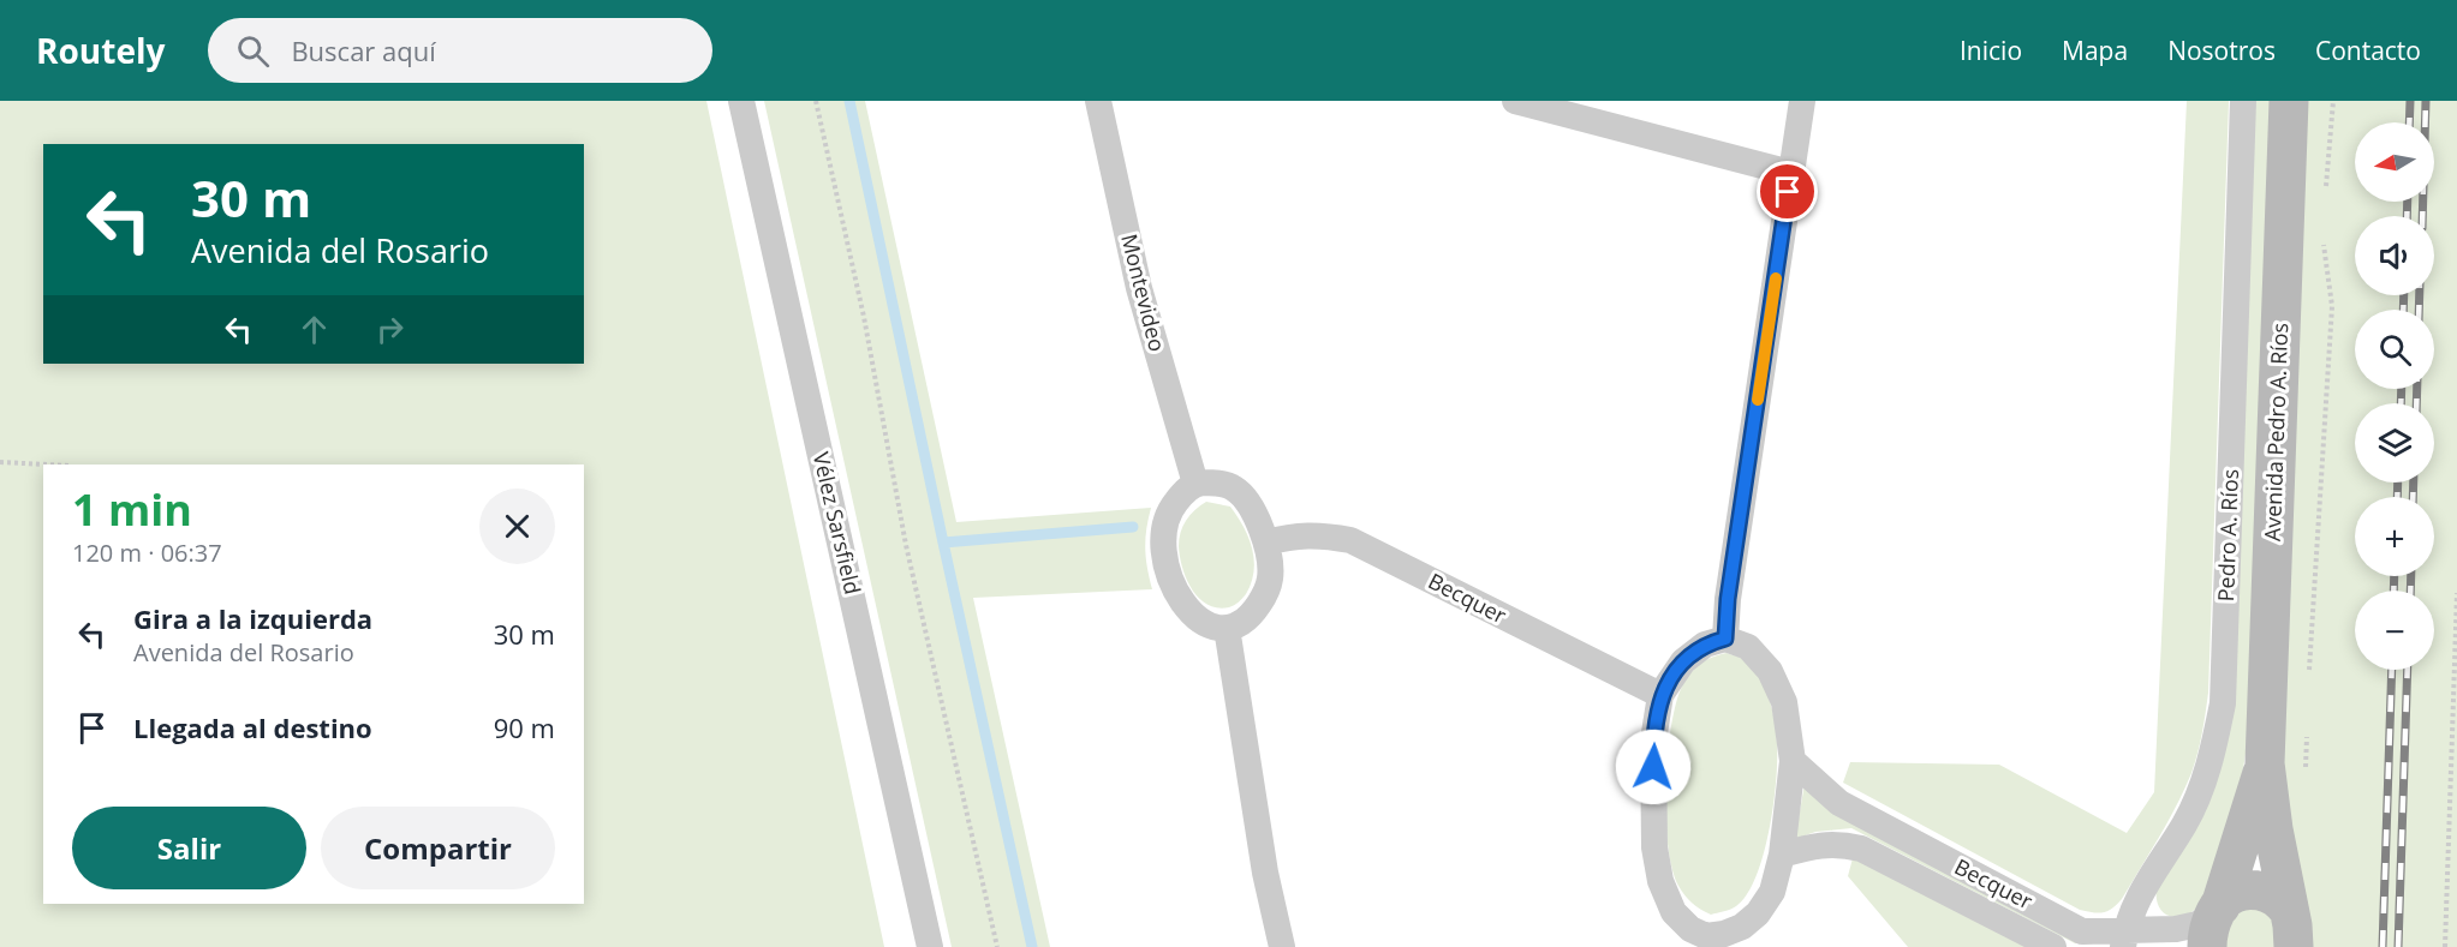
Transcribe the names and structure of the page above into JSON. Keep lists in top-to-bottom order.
{
  "streets": {
    "main road": ["Avenida Pedro A. Ríos"],
    "street": [
      "Montevideo",
      "Vélez Sarsfield",
      "Pedro A. Ríos",
      "Becquer"
    ]
  },
  "crossings": [
    ["Montevideo", "Becquer"],
    ["Avenida Pedro A. Ríos", "Becquer"],
    ["Pedro A. Ríos", "Becquer"]
  ],
  "north": "left",
  "page": {
    "header": "Routely",
    "search": "Buscar aquí",
    "nav": [
      "Inicio",
      "Mapa",
      "Nosotros",
      "Contacto"
    ],
    "map_buttons": ["+", "−"],
    "turn": ["30 m", "Avenida del Rosario"],
    "heading": ["1 min", "120 m · 06:37"],
    "list": [
      {
        "name": "Gira a la izquierda",
        "note": "Avenida del Rosario",
        "value": "30 m"
      },
      {
        "name": "Llegada al destino",
        "value": "90 m"
      }
    ],
    "buttons": ["Salir", "Compartir"]
  }
}
